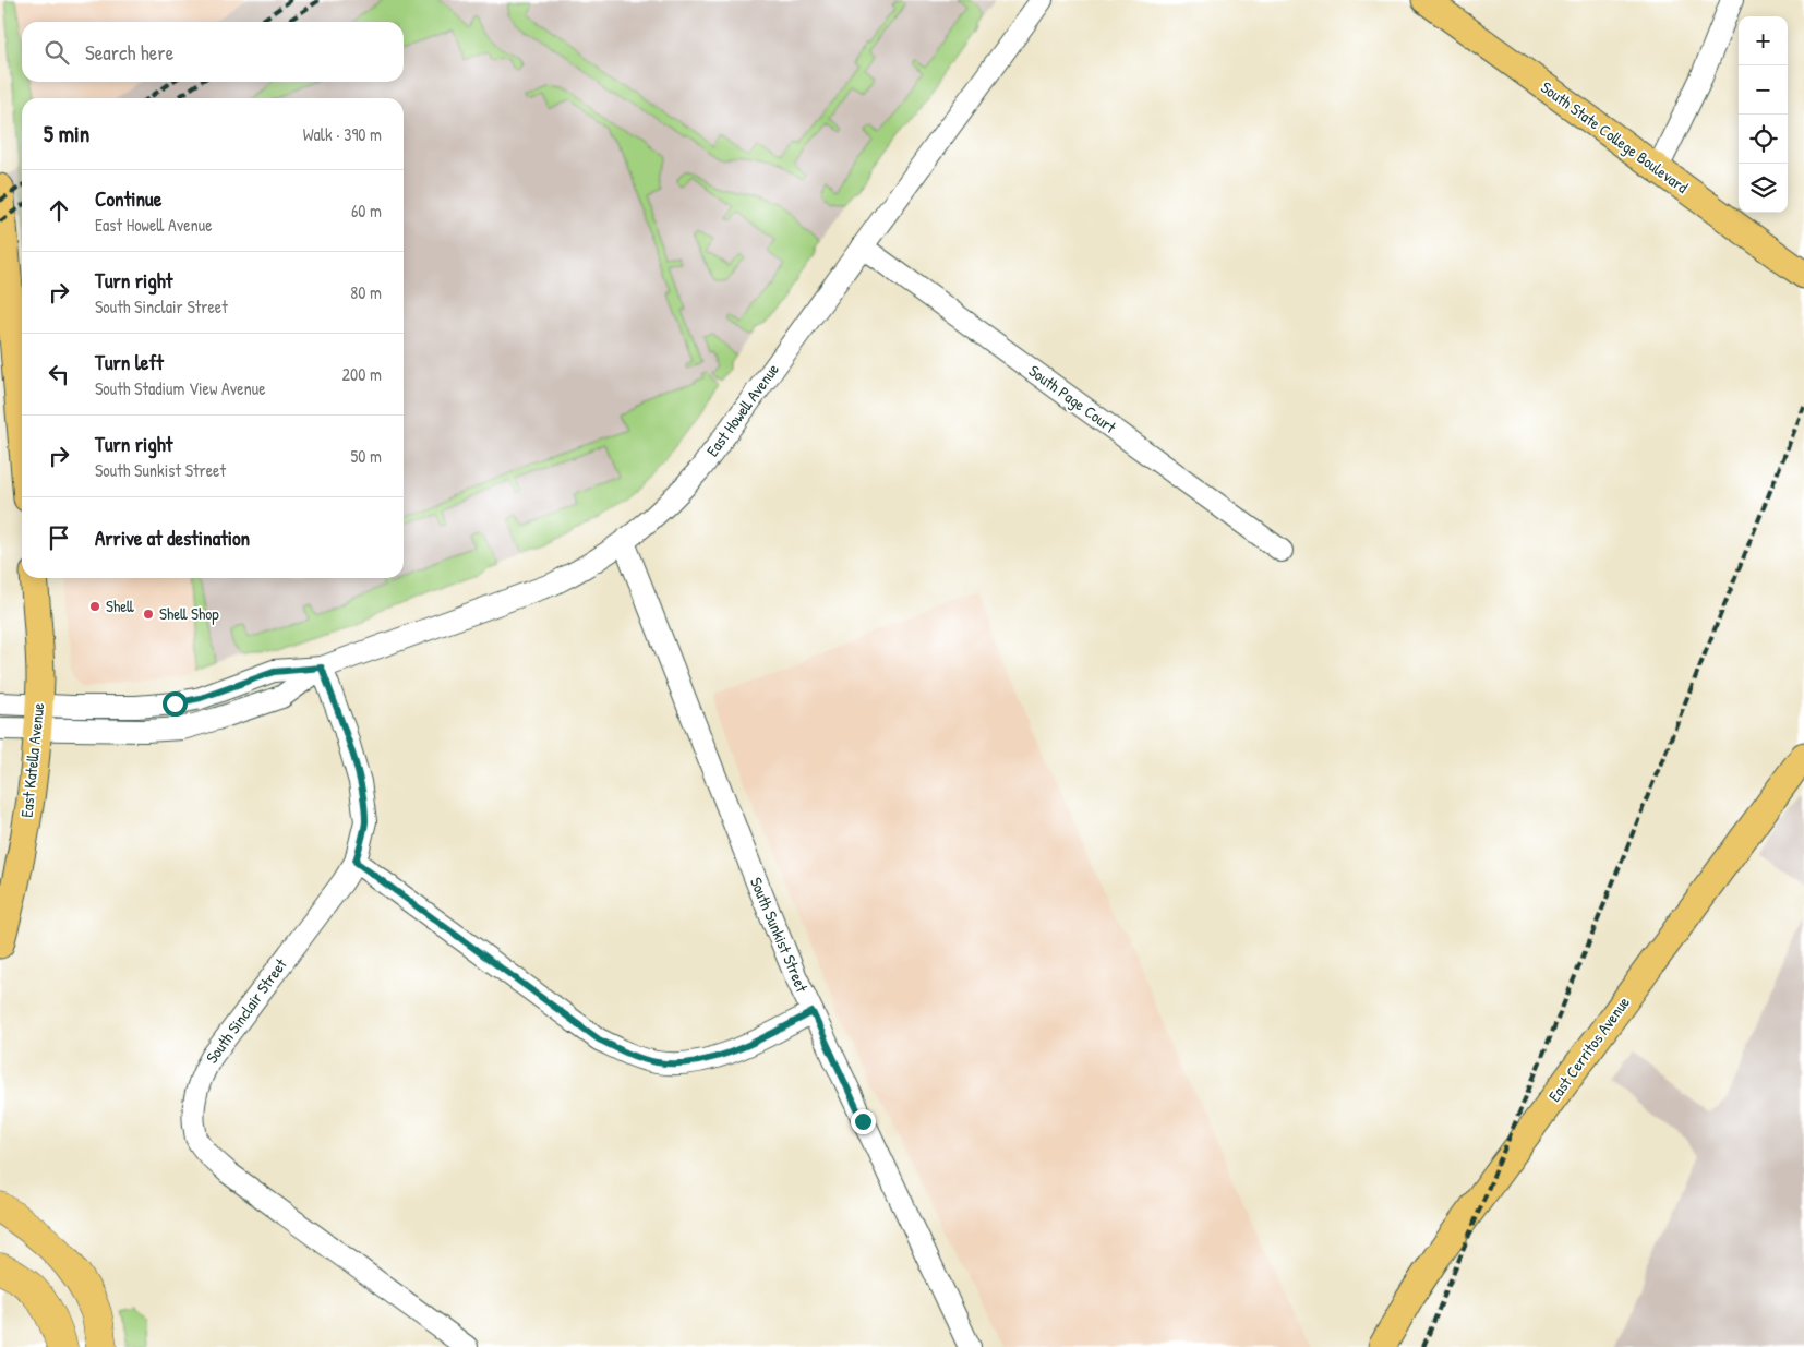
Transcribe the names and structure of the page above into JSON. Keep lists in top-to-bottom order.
{
  "streets": {
    "main road": ["South State College Boulevard", "East Katella Avenue", "East Cerritos Avenue"],
    "street": [
      "South Page Court",
      "East Howell Avenue",
      "South Sunkist Street",
      "South Sinclair Street"
    ]
  },
  "crossings": [
    ["South Page Court", "East Howell Avenue"],
    ["East Howell Avenue", "East Katella Avenue"],
    ["East Howell Avenue", "South Sunkist Street"],
    ["East Howell Avenue", "South Sinclair Street"]
  ],
  "places": ["Shell", "Shell Shop"],
  "page": {
    "map_buttons": ["+", "−"],
    "search": "Search here",
    "heading": ["5 min", "Walk · 390 m"],
    "list": [
      ["Continue", "East Howell Avenue", "60 m"],
      ["Turn right", "South Sinclair Street", "80 m"],
      ["Turn left", "South Stadium View Avenue", "200 m"],
      ["Turn right", "South Sunkist Street", "50 m"],
      "Arrive at destination"
    ]
  }
}
